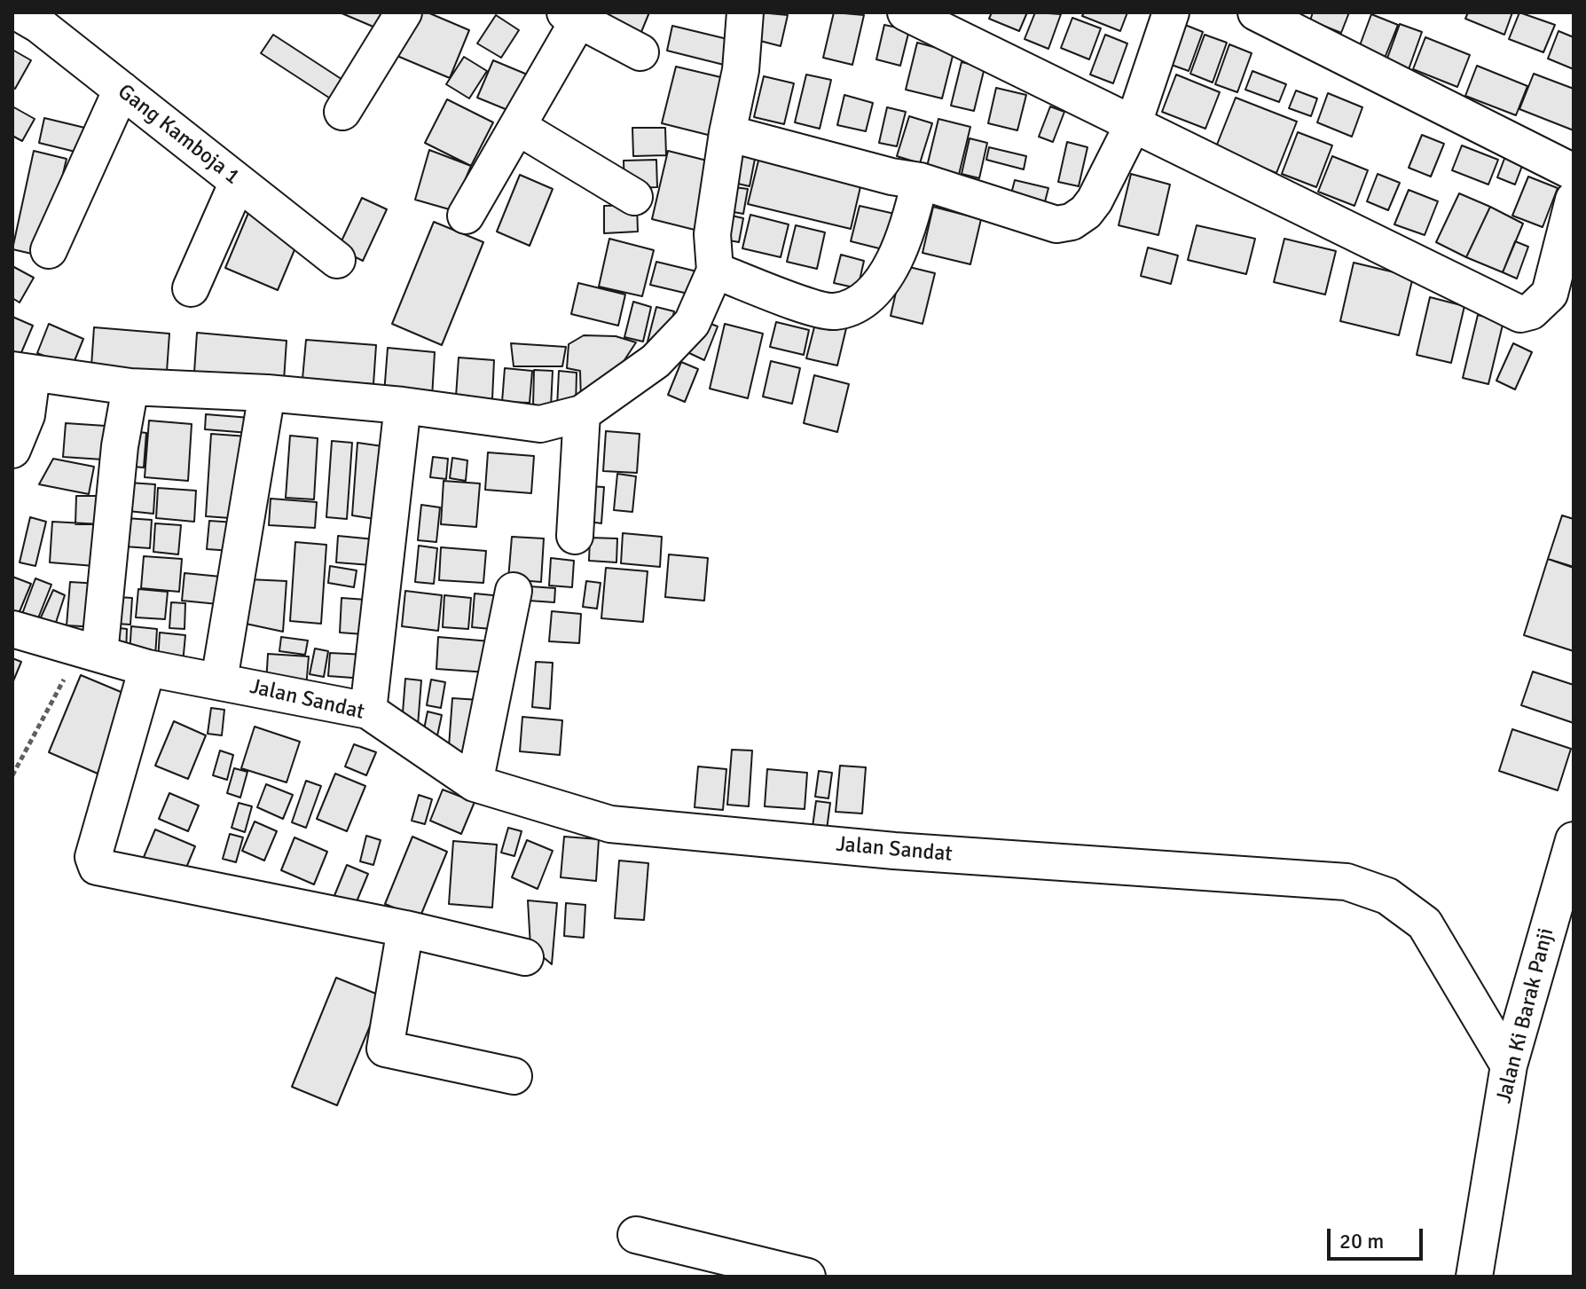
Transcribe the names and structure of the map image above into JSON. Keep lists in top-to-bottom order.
{
  "streets": {
    "street": ["Gang Kamboja 1", "Jalan Sandat", "Jalan Ki Barak Panji"]
  },
  "crossings": [
    ["Jalan Sandat", "Jalan Ki Barak Panji"]
  ],
  "scale_bar": "20 m"
}
